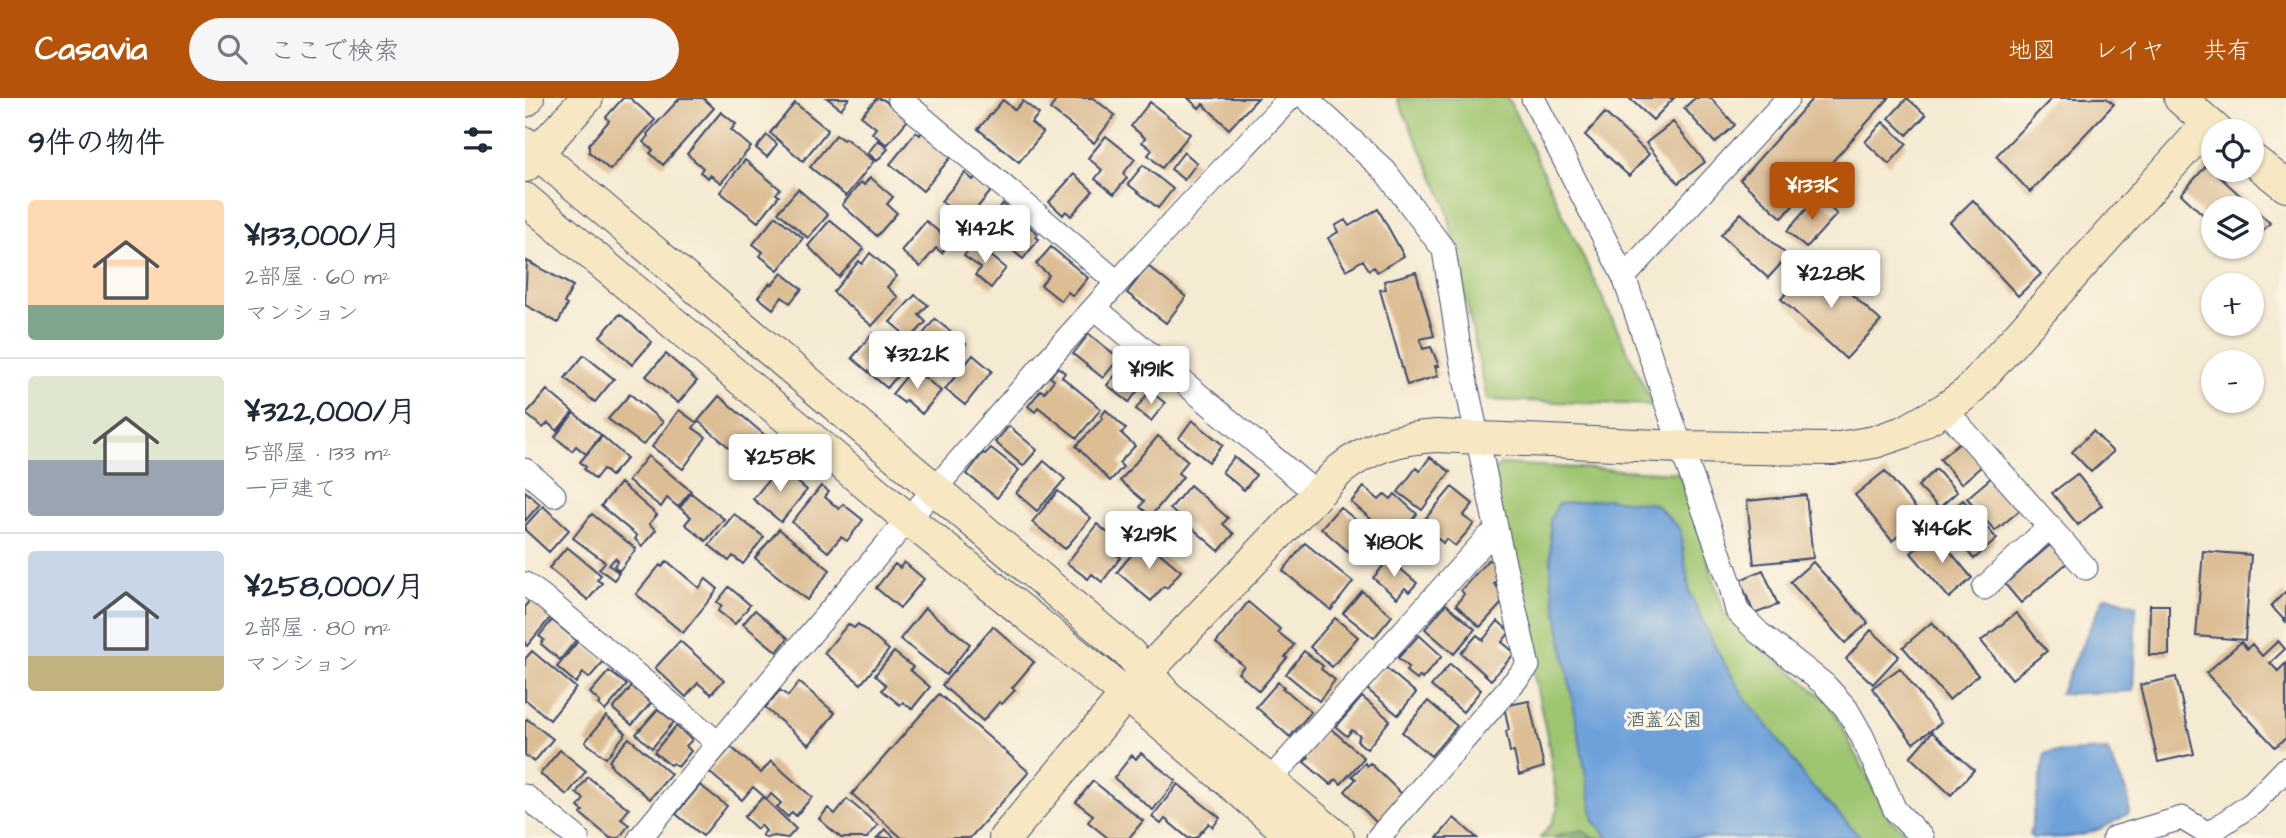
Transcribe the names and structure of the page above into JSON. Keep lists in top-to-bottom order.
{
  "parks": ["酒蓋公園"],
  "page": {
    "header": "Casavia",
    "search": "ここで検索",
    "nav": ["地図", "レイヤ", "共有"],
    "heading": "9件の物件",
    "map_buttons": ["+", "−"],
    "price": [
      "¥133K",
      "¥142K",
      "¥228K",
      "¥322K",
      "¥191K",
      "¥258K",
      "¥146K",
      "¥219K",
      "¥180K"
    ],
    "list": [
      {
        "name": "¥133,000/月",
        "note": "2部屋 · 60 m² · マンション"
      },
      {
        "name": "¥322,000/月",
        "note": "5部屋 · 133 m² · 一戸建て"
      },
      {
        "name": "¥258,000/月",
        "note": "2部屋 · 80 m² · マンション"
      }
    ]
  }
}
